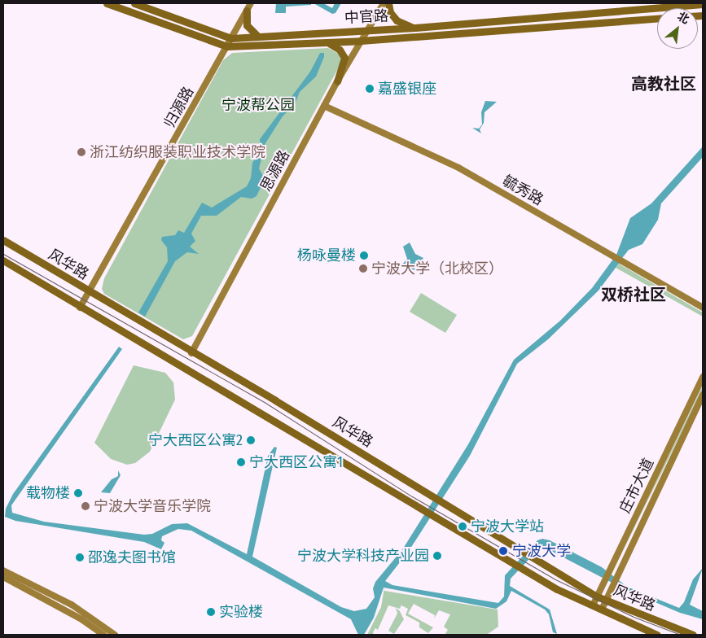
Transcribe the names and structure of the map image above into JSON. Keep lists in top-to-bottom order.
{
  "streets": {
    "main road": ["中官路", "风华路"],
    "street": [
      "归源路",
      "思源路",
      "毓秀路",
      "庄市大道"
    ]
  },
  "crossings": [
    ["中官路", "归源路"],
    ["中官路", "思源路"],
    ["归源路", "风华路"],
    ["思源路", "毓秀路"],
    ["思源路", "风华路"],
    ["风华路", "庄市大道"]
  ],
  "districts": ["高教社区", "双桥社区"],
  "parks": ["宁波帮公园"],
  "places": [
    "嘉盛银座",
    "浙江纺织服装职业技术学院",
    "杨咏曼楼",
    "宁波大学（北校区）",
    "宁大西区公寓2",
    "宁大西区公寓1",
    "载物楼",
    "宁波大学音乐学院",
    "宁波大学站",
    "宁波大学",
    "宁波大学科技产业园",
    "邵逸夫图书馆",
    "实验楼"
  ],
  "north": "top right"
}
